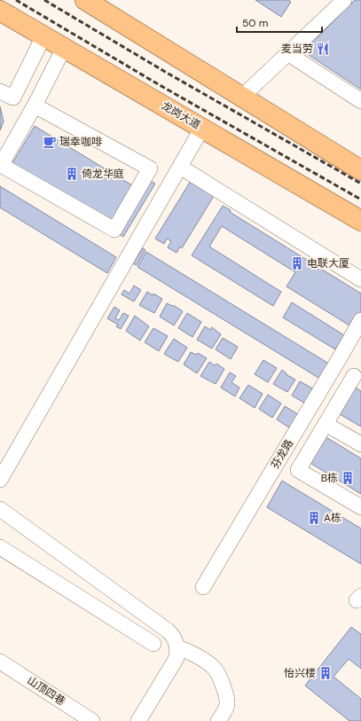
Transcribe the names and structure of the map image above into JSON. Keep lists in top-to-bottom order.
{
  "streets": {
    "highway": ["龙岗大道"],
    "street": ["芬龙路", "山顶四巷"]
  },
  "places": {
    "restaurant": ["麦当劳"],
    "cafe": ["瑞幸咖啡"],
    "building": [
      "倚龙华庭",
      "电联大厦",
      "B栋",
      "A栋",
      "怡兴楼"
    ]
  },
  "scale_bar": "50 m"
}
